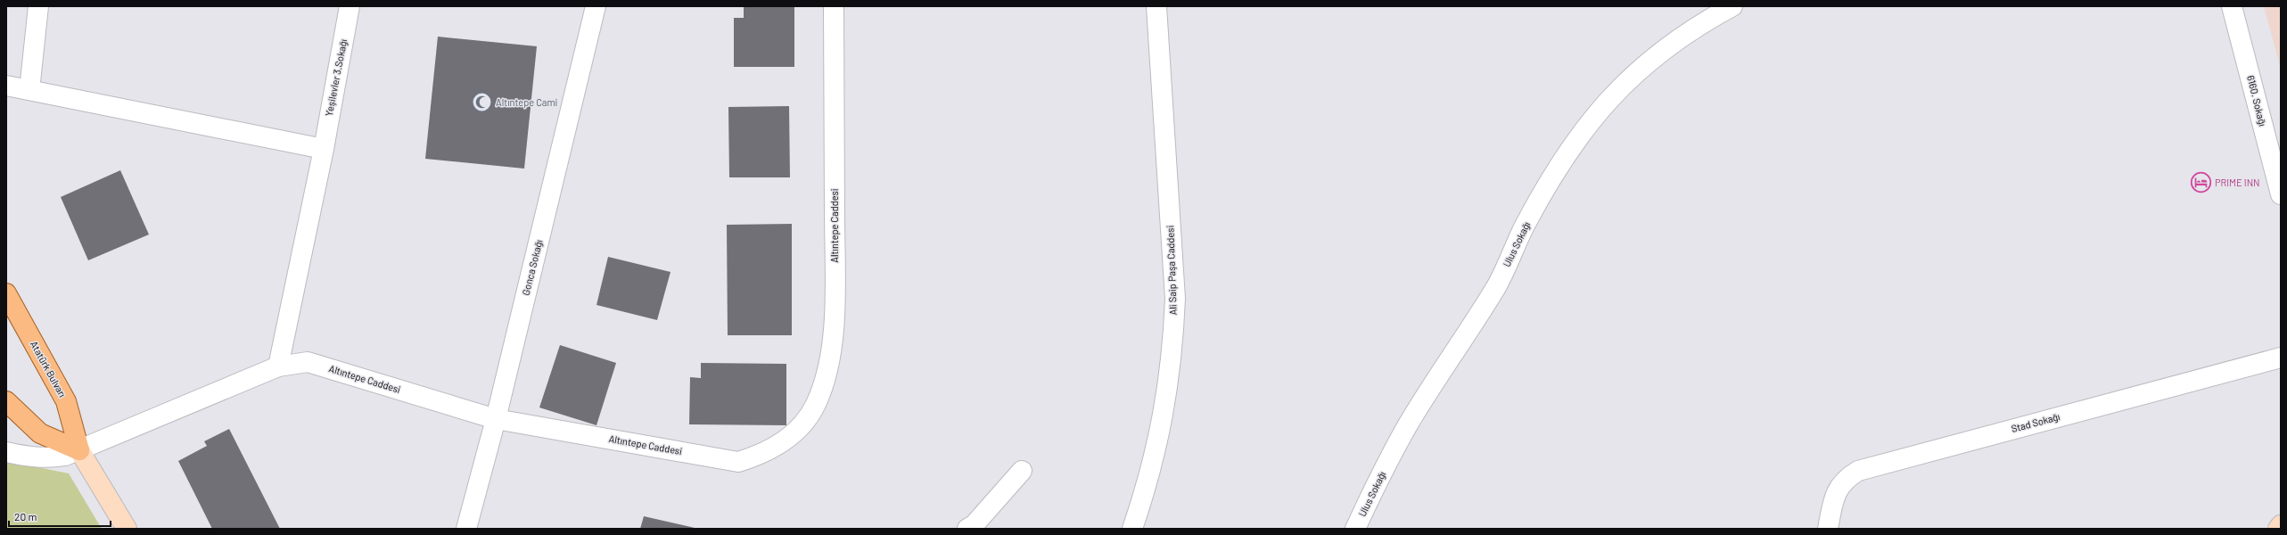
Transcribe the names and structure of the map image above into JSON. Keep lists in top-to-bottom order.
{
  "streets": {
    "main road": ["Atatürk Bulvarı"],
    "street": [
      "Yeşilevler 3.Sokağı",
      "6160. Sokağı",
      "Altıntepe Caddesi",
      "Ulus Sokağı",
      "Gonca Sokağı",
      "Ali Saip Paşa Caddesi",
      "Stad Sokağı"
    ]
  },
  "crossings": [
    ["Yeşilevler 3.Sokağı", "Altıntepe Caddesi"],
    ["Altıntepe Caddesi", "Gonca Sokağı"],
    ["Altıntepe Caddesi", "Atatürk Bulvarı"]
  ],
  "places": {
    "mosque": ["Altıntepe Cami"],
    "hotel": ["PRIME INN"]
  },
  "scale_bar": "20 m"
}
